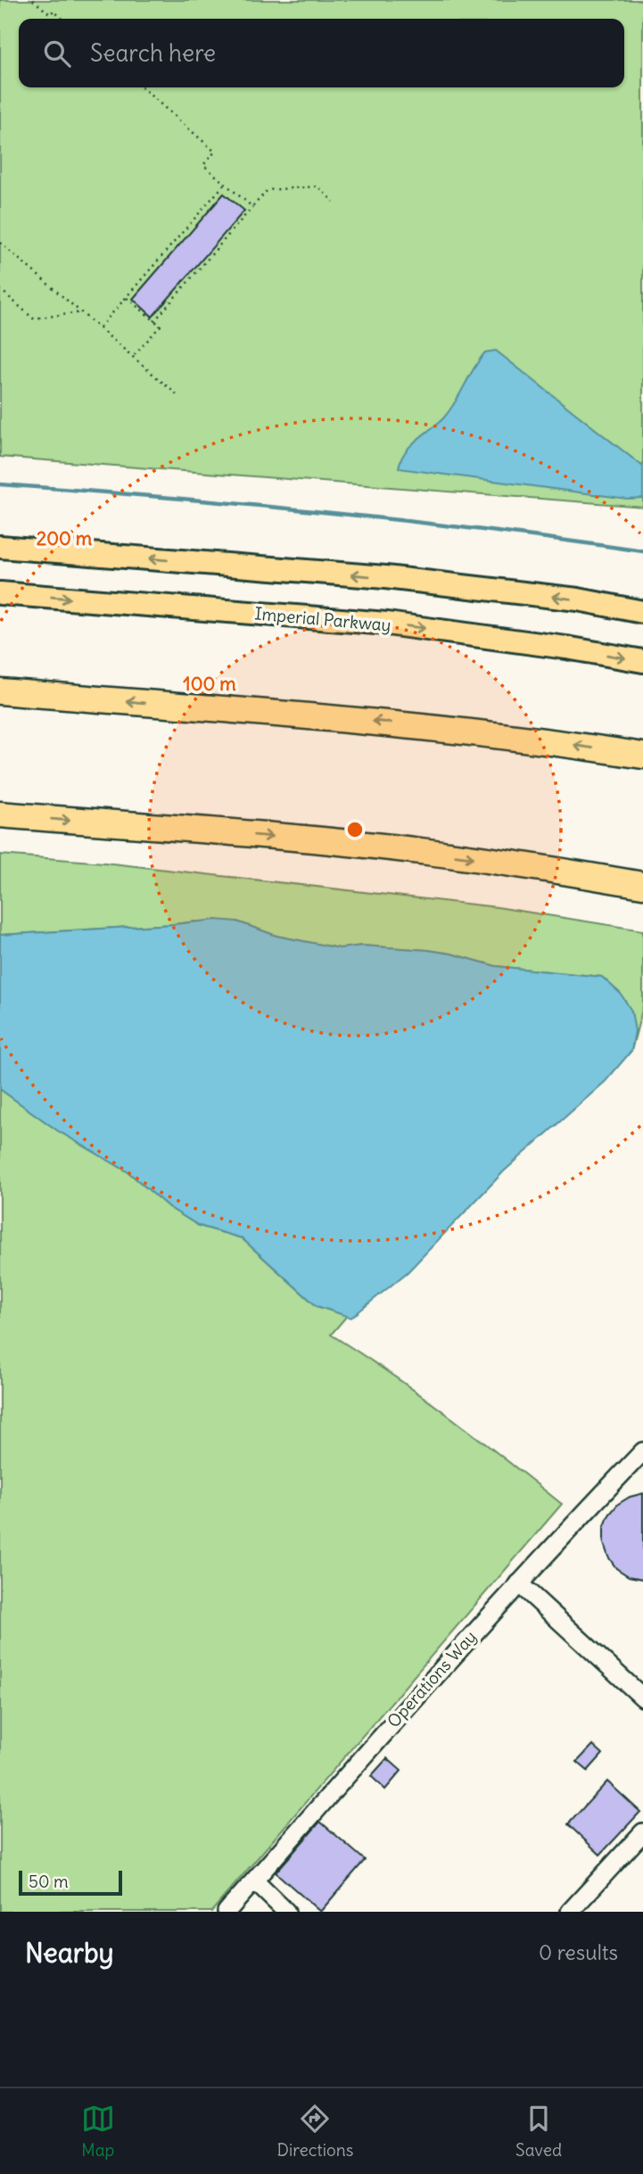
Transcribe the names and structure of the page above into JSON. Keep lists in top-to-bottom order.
{
  "streets": {
    "main road": ["Imperial Parkway"],
    "lane": ["Operations Way"]
  },
  "scale_bar": "50 m",
  "page": {
    "search": "Search here",
    "scale": "50 m",
    "heading": ["Nearby", "0 results"],
    "nav": ["Map", "Directions", "Saved"]
  },
  "rings": ["200 m", "100 m"]
}
